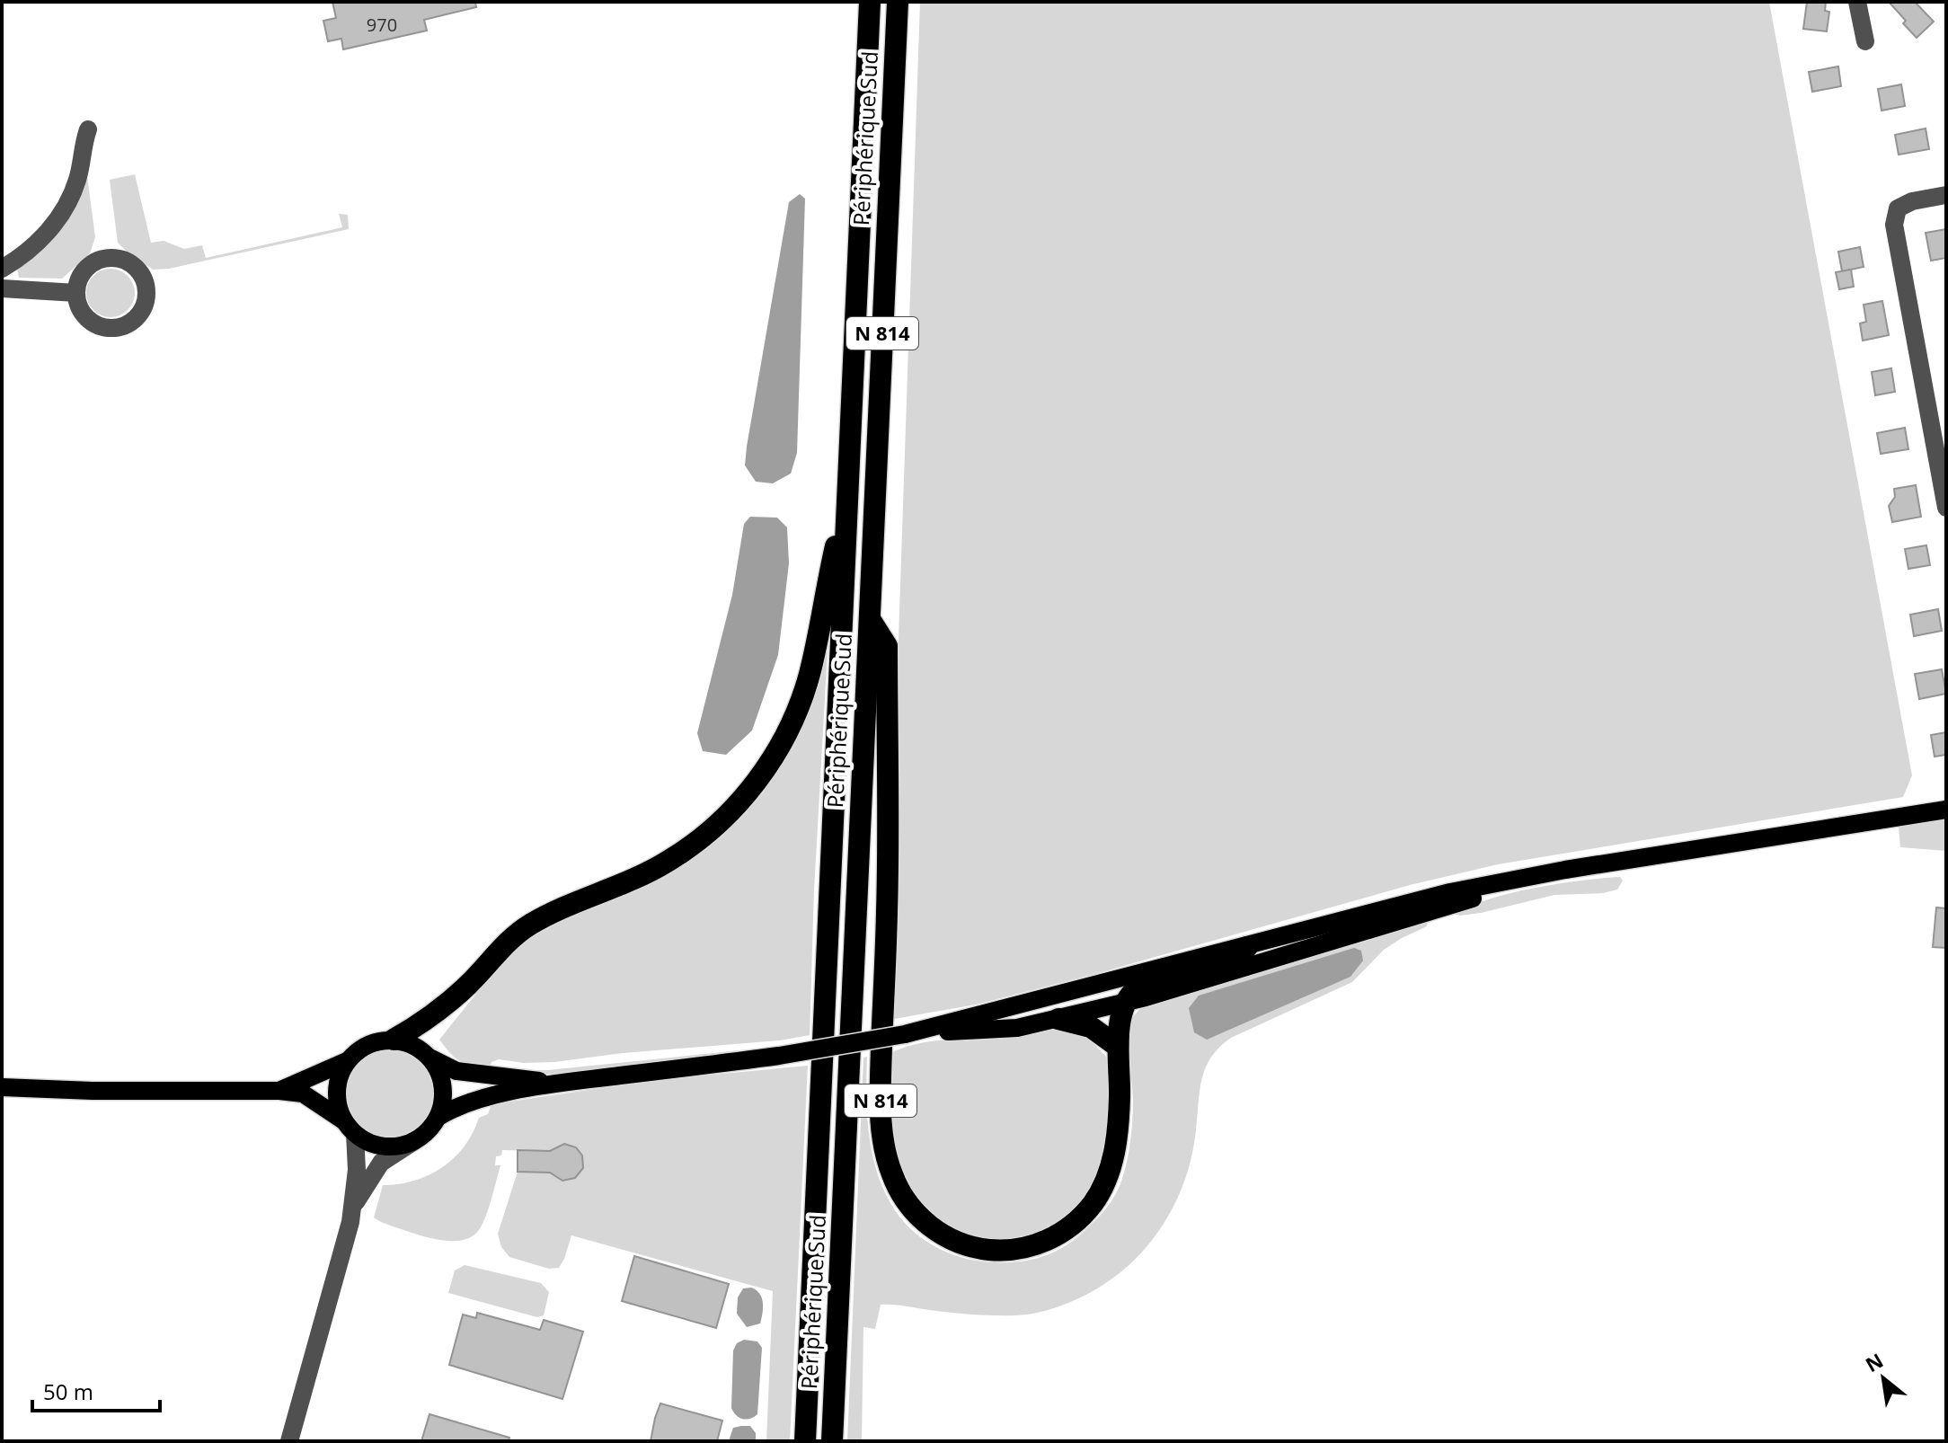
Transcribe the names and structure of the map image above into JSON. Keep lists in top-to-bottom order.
{
  "streets": {
    "highway": ["Périphérique Sud", "N 814"]
  },
  "crossings": [
    ["Périphérique Sud", "N 814"]
  ],
  "house_numbers": ["970"],
  "scale_bar": "50 m",
  "north": "top left"
}
